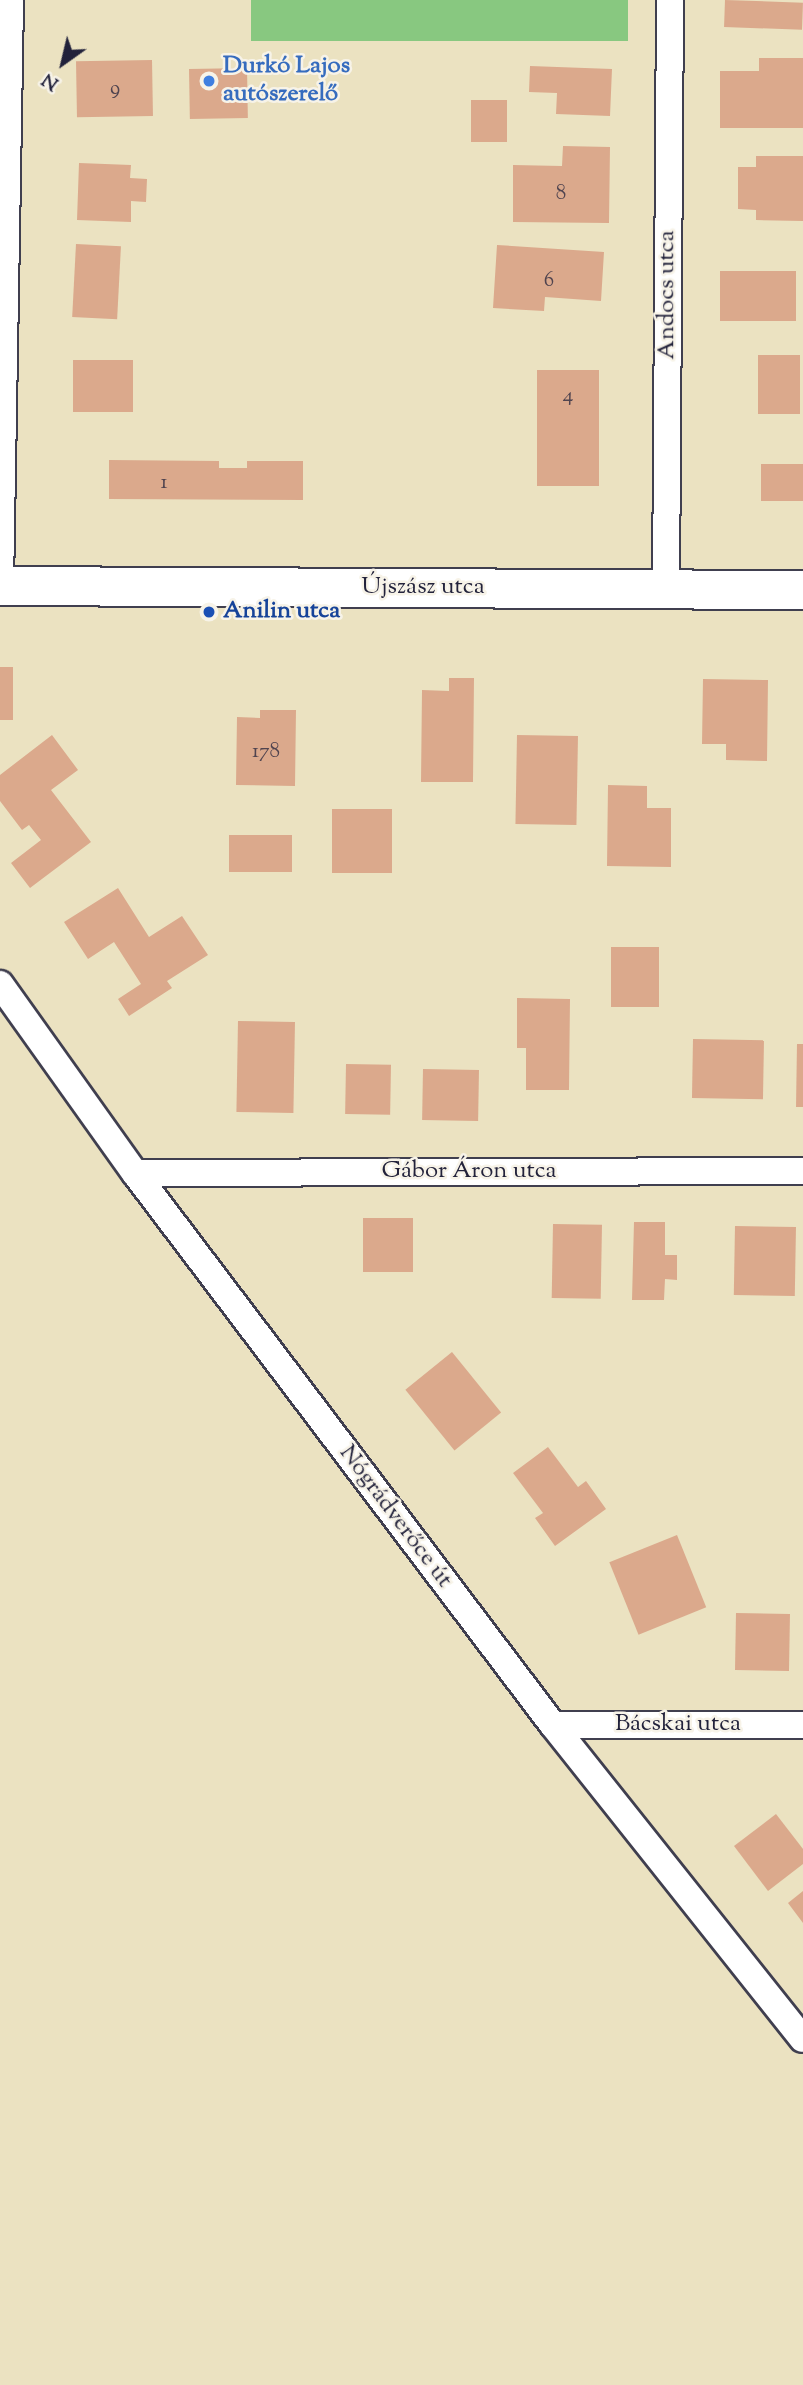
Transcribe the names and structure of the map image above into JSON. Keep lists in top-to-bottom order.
{
  "streets": {
    "street": [
      "Andocs utca",
      "Újszász utca",
      "Gábor Áron utca",
      "Nógrádverőce út",
      "Bácskai utca"
    ]
  },
  "crossings": [
    ["Andocs utca", "Újszász utca"],
    ["Gábor Áron utca", "Nógrádverőce út"],
    ["Nógrádverőce út", "Bácskai utca"]
  ],
  "places": ["Durkó Lajos autószerelő", "Anilin utca"],
  "house_numbers": [
    "9",
    "8",
    "6",
    "4",
    "1",
    "178"
  ],
  "north": "bottom left"
}
